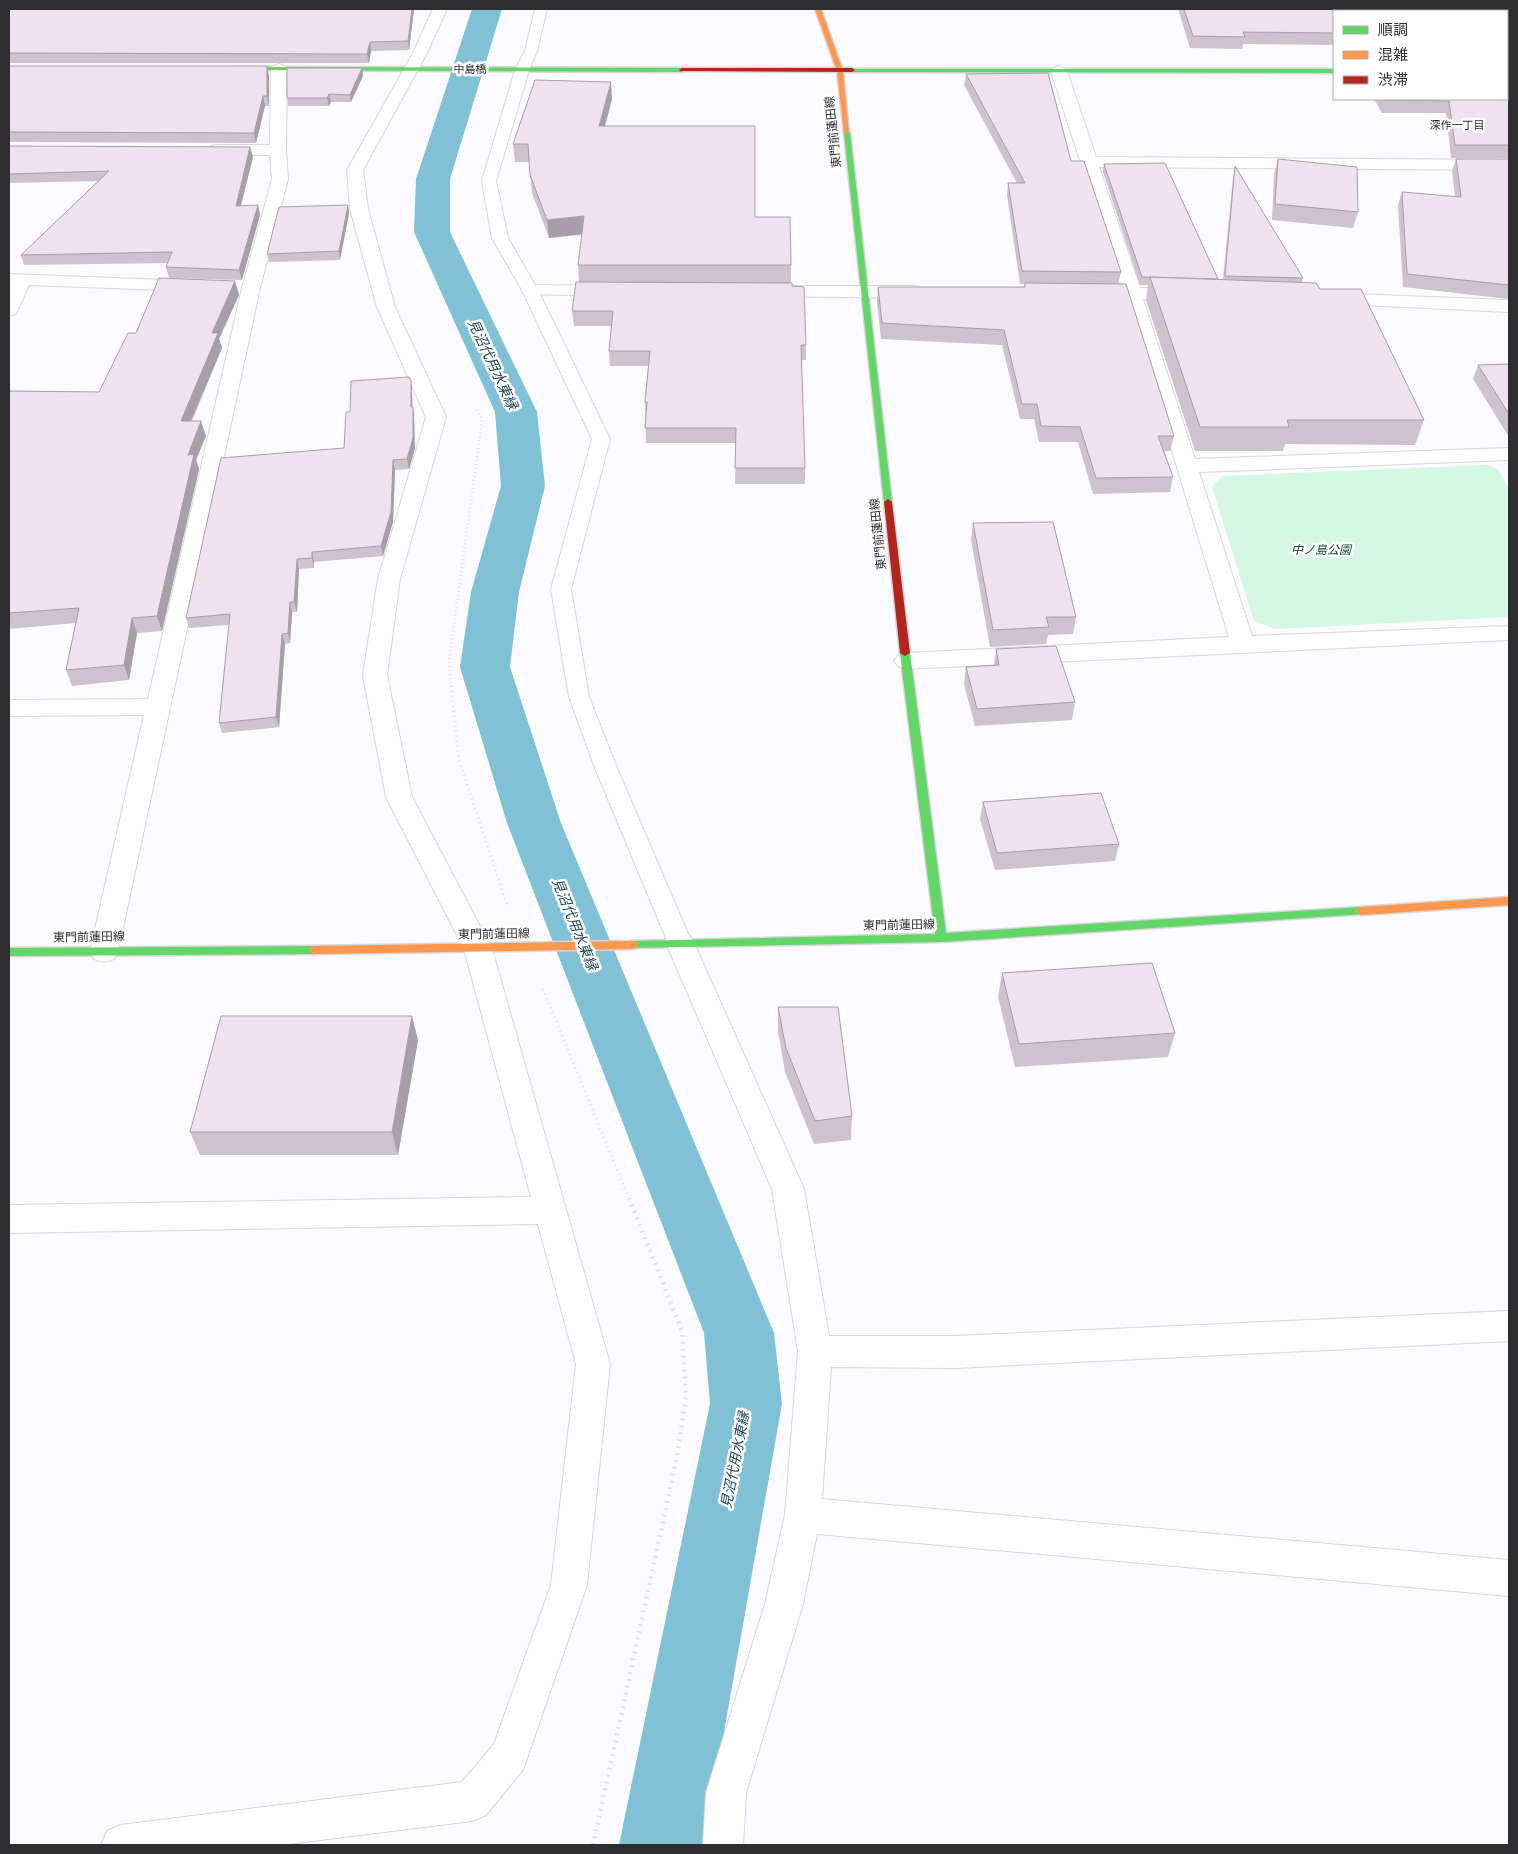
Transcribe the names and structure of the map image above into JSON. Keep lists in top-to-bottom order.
{
  "streets": {
    "main road": ["中島橋", "東門前蓮田線"]
  },
  "crossings": [
    ["中島橋", "東門前蓮田線"]
  ],
  "districts": ["深作一丁目"],
  "water": ["見沼代用水東縁"],
  "parks": ["中ノ島公園"],
  "legend": ["順調", "混雑", "渋滞"]
}
